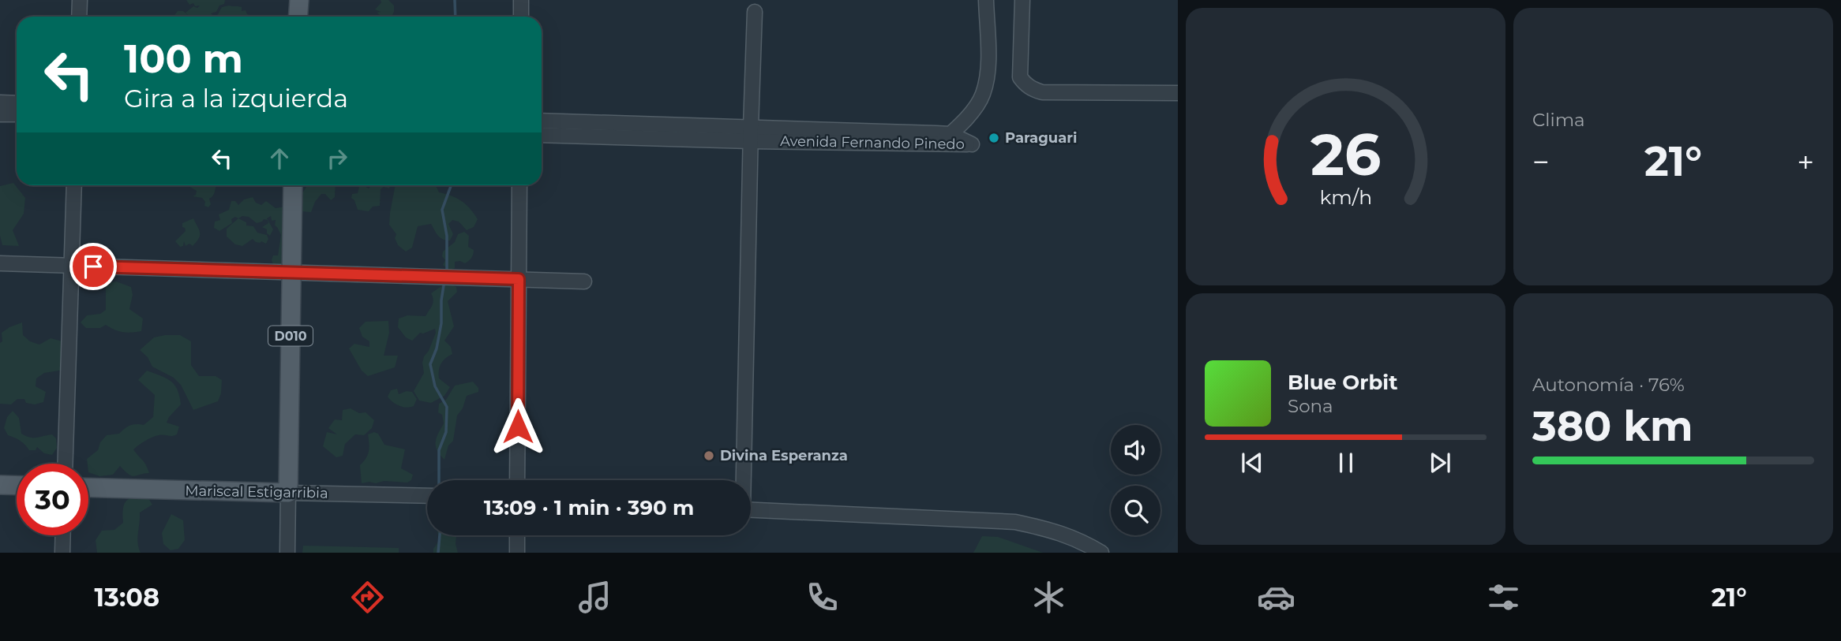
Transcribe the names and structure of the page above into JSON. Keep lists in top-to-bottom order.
{
  "streets": {
    "main road": ["D010", "Mariscal Estigarribia"],
    "street": ["Avenida Fernando Pinedo"]
  },
  "crossings": [
    ["D010", "Mariscal Estigarribia"]
  ],
  "places": ["Paraguari", "Divina Esperanza"],
  "page": {
    "tile": [
      "Clima",
      ["Autonomía · 76%", "380 km"]
    ],
    "turn": ["100 m", "Gira a la izquierda"],
    "heat": ["−", "21°", "+"],
    "song": ["Blue Orbit", "Sona"],
    "limit": "30",
    "trip": "13:09 · 1 min · 390 m",
    "tabs": ["13:08", "21°"],
    "gauge": ["26", "km/h"]
  }
}
